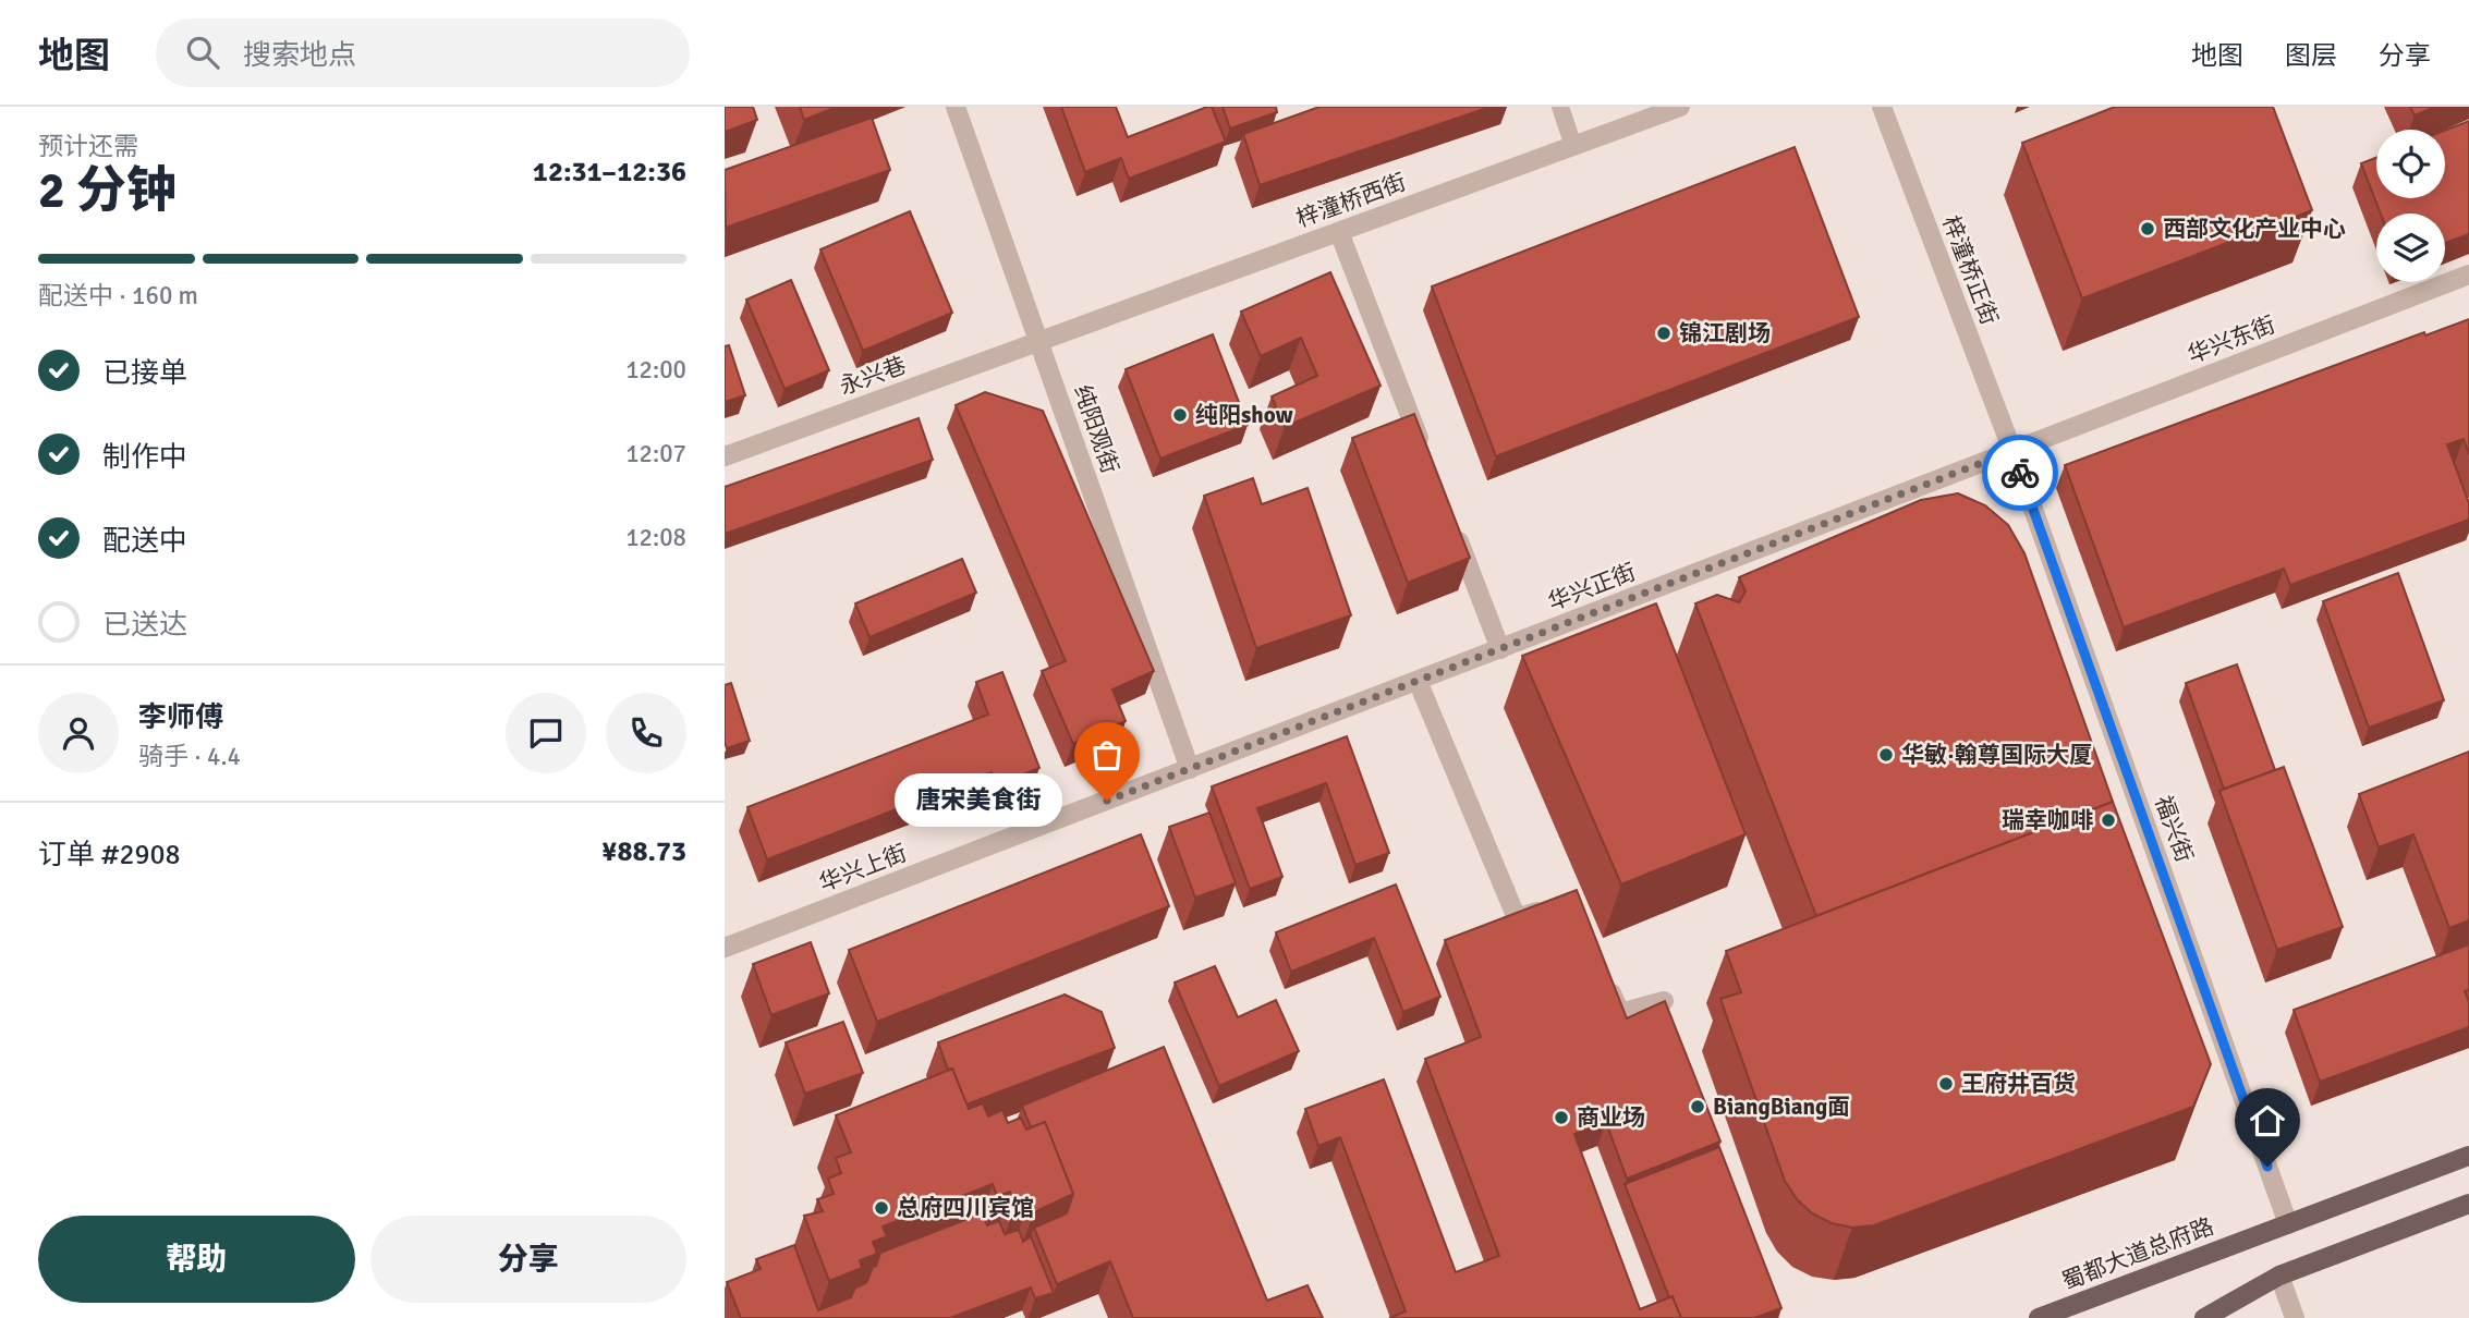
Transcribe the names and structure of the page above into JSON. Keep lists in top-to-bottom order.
{
  "streets": {
    "main road": ["蜀都大道总府路"],
    "street": [
      "梓潼桥西街",
      "梓潼桥正街",
      "华兴东街",
      "永兴巷",
      "纯阳观街",
      "华兴正街",
      "福兴街",
      "华兴上街"
    ]
  },
  "crossings": [
    ["梓潼桥西街", "永兴巷"],
    ["梓潼桥西街", "纯阳观街"],
    ["梓潼桥正街", "华兴东街"],
    ["梓潼桥正街", "华兴正街"],
    ["梓潼桥正街", "福兴街"],
    ["华兴东街", "华兴正街"],
    ["华兴东街", "福兴街"],
    ["永兴巷", "纯阳观街"],
    ["纯阳观街", "华兴正街"],
    ["纯阳观街", "华兴上街"],
    ["华兴正街", "福兴街"],
    ["华兴正街", "华兴上街"],
    ["福兴街", "蜀都大道总府路"]
  ],
  "places": [
    "西部文化产业中心",
    "锦江剧场",
    "纯阳show",
    "华敏·翰尊国际大厦",
    "唐宋美食街",
    "瑞幸咖啡",
    "王府井百货",
    "BiangBiang面",
    "商业场",
    "总府四川宾馆"
  ],
  "page": {
    "header": "地图",
    "search": "搜索地点",
    "nav": ["地图", "图层", "分享"],
    "heading": ["2 分钟", "预计还需", "12:31–12:36"],
    "panel": [
      "李师傅",
      "骑手 · 4.4",
      "订单 #2908",
      "¥88.73"
    ],
    "bar": "配送中 · 160 m",
    "list": [
      ["已接单", "12:00"],
      ["制作中", "12:07"],
      ["配送中", "12:08"],
      "已送达"
    ],
    "bubble": "唐宋美食街",
    "buttons": ["帮助", "分享"]
  }
}
